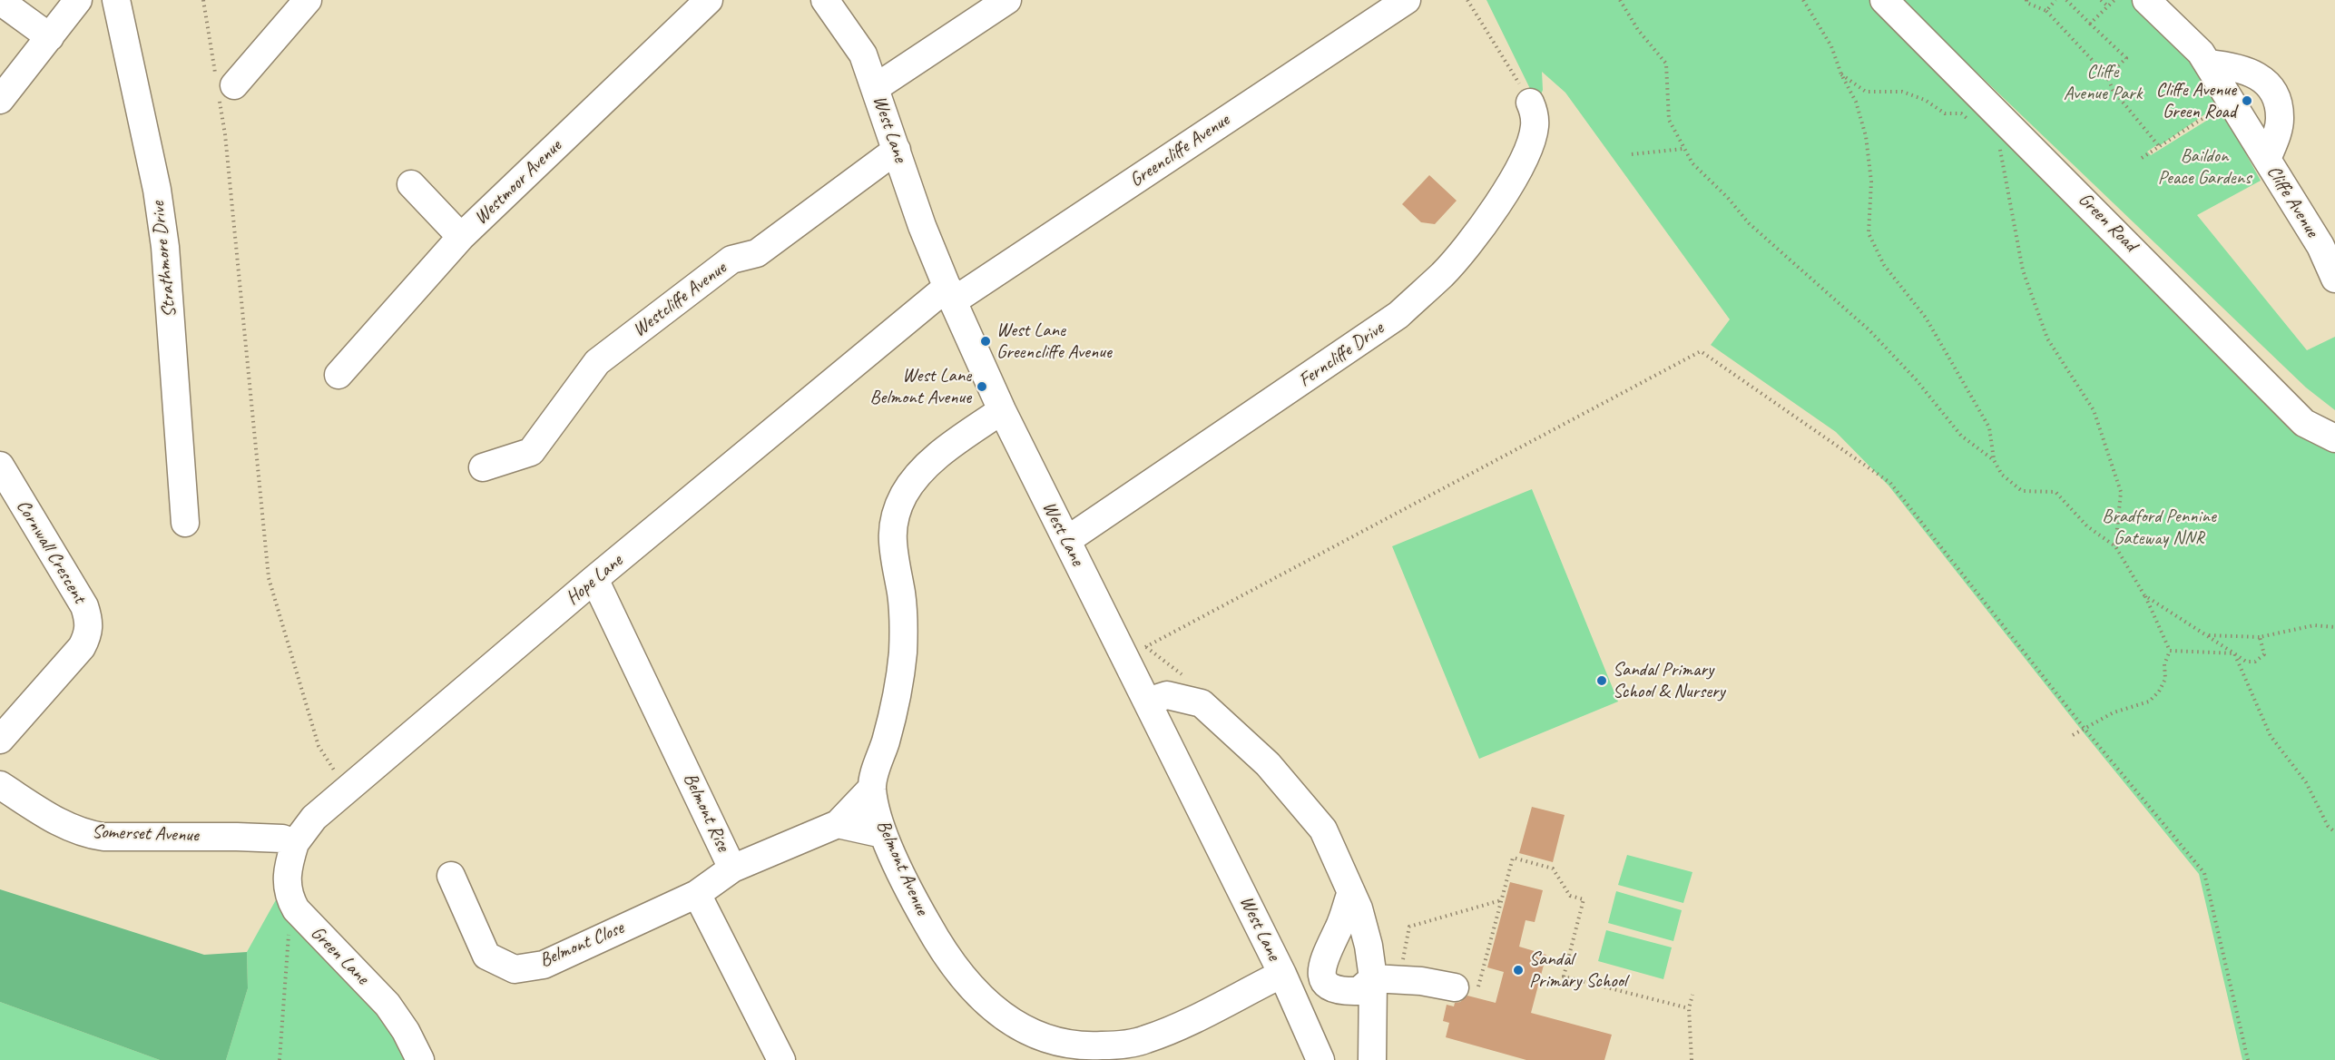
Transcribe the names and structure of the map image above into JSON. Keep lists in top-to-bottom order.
{
  "streets": {
    "street": [
      "West Lane",
      "Greencliffe Avenue",
      "Westmoor Avenue",
      "Cliffe Avenue",
      "Green Road",
      "Strathmore Drive",
      "Westcliffe Avenue",
      "Ferncliffe Drive",
      "Cornwall Crescent",
      "Hope Lane",
      "Belmont Rise",
      "Somerset Avenue",
      "Belmont Avenue",
      "Belmont Close",
      "Green Lane"
    ]
  },
  "crossings": [
    ["West Lane", "Greencliffe Avenue"],
    ["West Lane", "Westcliffe Avenue"],
    ["West Lane", "Ferncliffe Drive"],
    ["West Lane", "Hope Lane"],
    ["West Lane", "Belmont Avenue"],
    ["Greencliffe Avenue", "Hope Lane"],
    ["Hope Lane", "Belmont Rise"],
    ["Hope Lane", "Somerset Avenue"],
    ["Hope Lane", "Green Lane"],
    ["Belmont Rise", "Belmont Close"],
    ["Somerset Avenue", "Green Lane"]
  ],
  "parks": ["Cliffe Avenue Park", "Baildon Peace Gardens", "Bradford Pennine Gateway NNR"],
  "places": [
    "Cliffe Avenue Green Road",
    "West Lane Greencliffe Avenue",
    "West Lane Belmont Avenue",
    "Sandal Primary School & Nursery",
    "Sandal Primary School"
  ]
}
